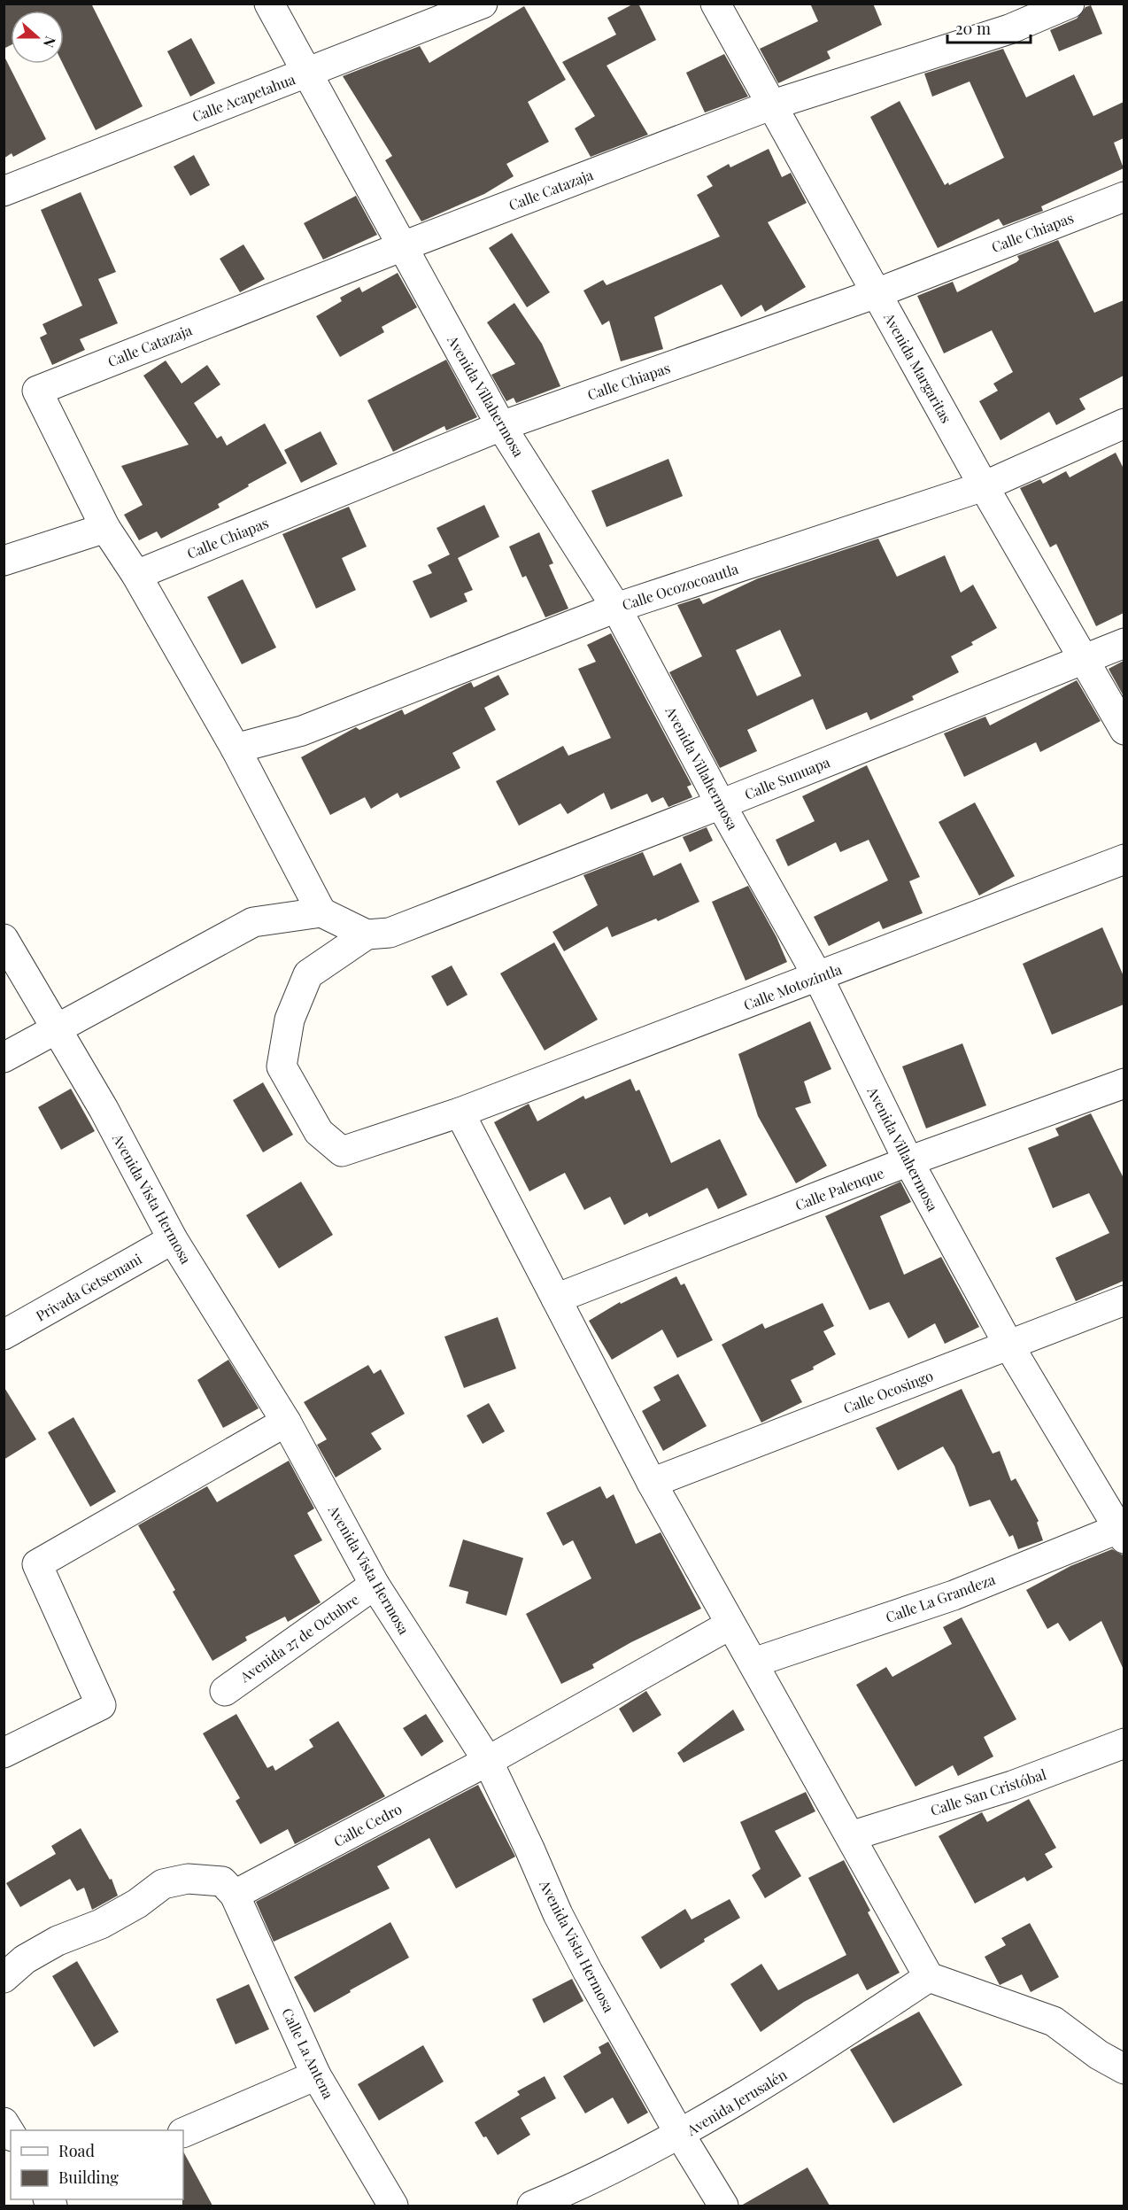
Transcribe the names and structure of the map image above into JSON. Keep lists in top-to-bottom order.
{
  "streets": {
    "street": [
      "Calle Acapetahua",
      "Calle Catazaja",
      "Calle Chiapas",
      "Avenida Margaritas",
      "Avenida Villahermosa",
      "Calle Ocozocoautla",
      "Calle Sunuapa",
      "Calle Motozintla",
      "Calle Palenque",
      "Avenida Vista Hermosa",
      "Privada Getsemani",
      "Calle Ocosingo",
      "Calle La Grandeza",
      "Avenida 27 de Octubre",
      "Calle San Cristóbal",
      "Calle Cedro",
      "Calle La Antena",
      "Avenida Jerusalén"
    ]
  },
  "crossings": [
    ["Calle Acapetahua", "Avenida Villahermosa"],
    ["Calle Catazaja", "Avenida Margaritas"],
    ["Calle Catazaja", "Avenida Villahermosa"],
    ["Calle Chiapas", "Avenida Margaritas"],
    ["Calle Chiapas", "Avenida Villahermosa"],
    ["Avenida Margaritas", "Calle Ocozocoautla"],
    ["Avenida Margaritas", "Calle Sunuapa"],
    ["Avenida Villahermosa", "Calle Ocozocoautla"],
    ["Avenida Villahermosa", "Calle Sunuapa"],
    ["Avenida Villahermosa", "Calle Motozintla"],
    ["Avenida Villahermosa", "Calle Palenque"],
    ["Avenida Villahermosa", "Calle Ocosingo"],
    ["Avenida Villahermosa", "Calle La Grandeza"],
    ["Calle Sunuapa", "Calle Motozintla"],
    ["Avenida Vista Hermosa", "Privada Getsemani"],
    ["Avenida Vista Hermosa", "Avenida 27 de Octubre"],
    ["Avenida Vista Hermosa", "Calle Cedro"],
    ["Avenida Vista Hermosa", "Avenida Jerusalén"],
    ["Calle Cedro", "Calle La Antena"]
  ],
  "legend": ["Road", "Building"],
  "scale_bar": "20 m",
  "north": "right"
}
